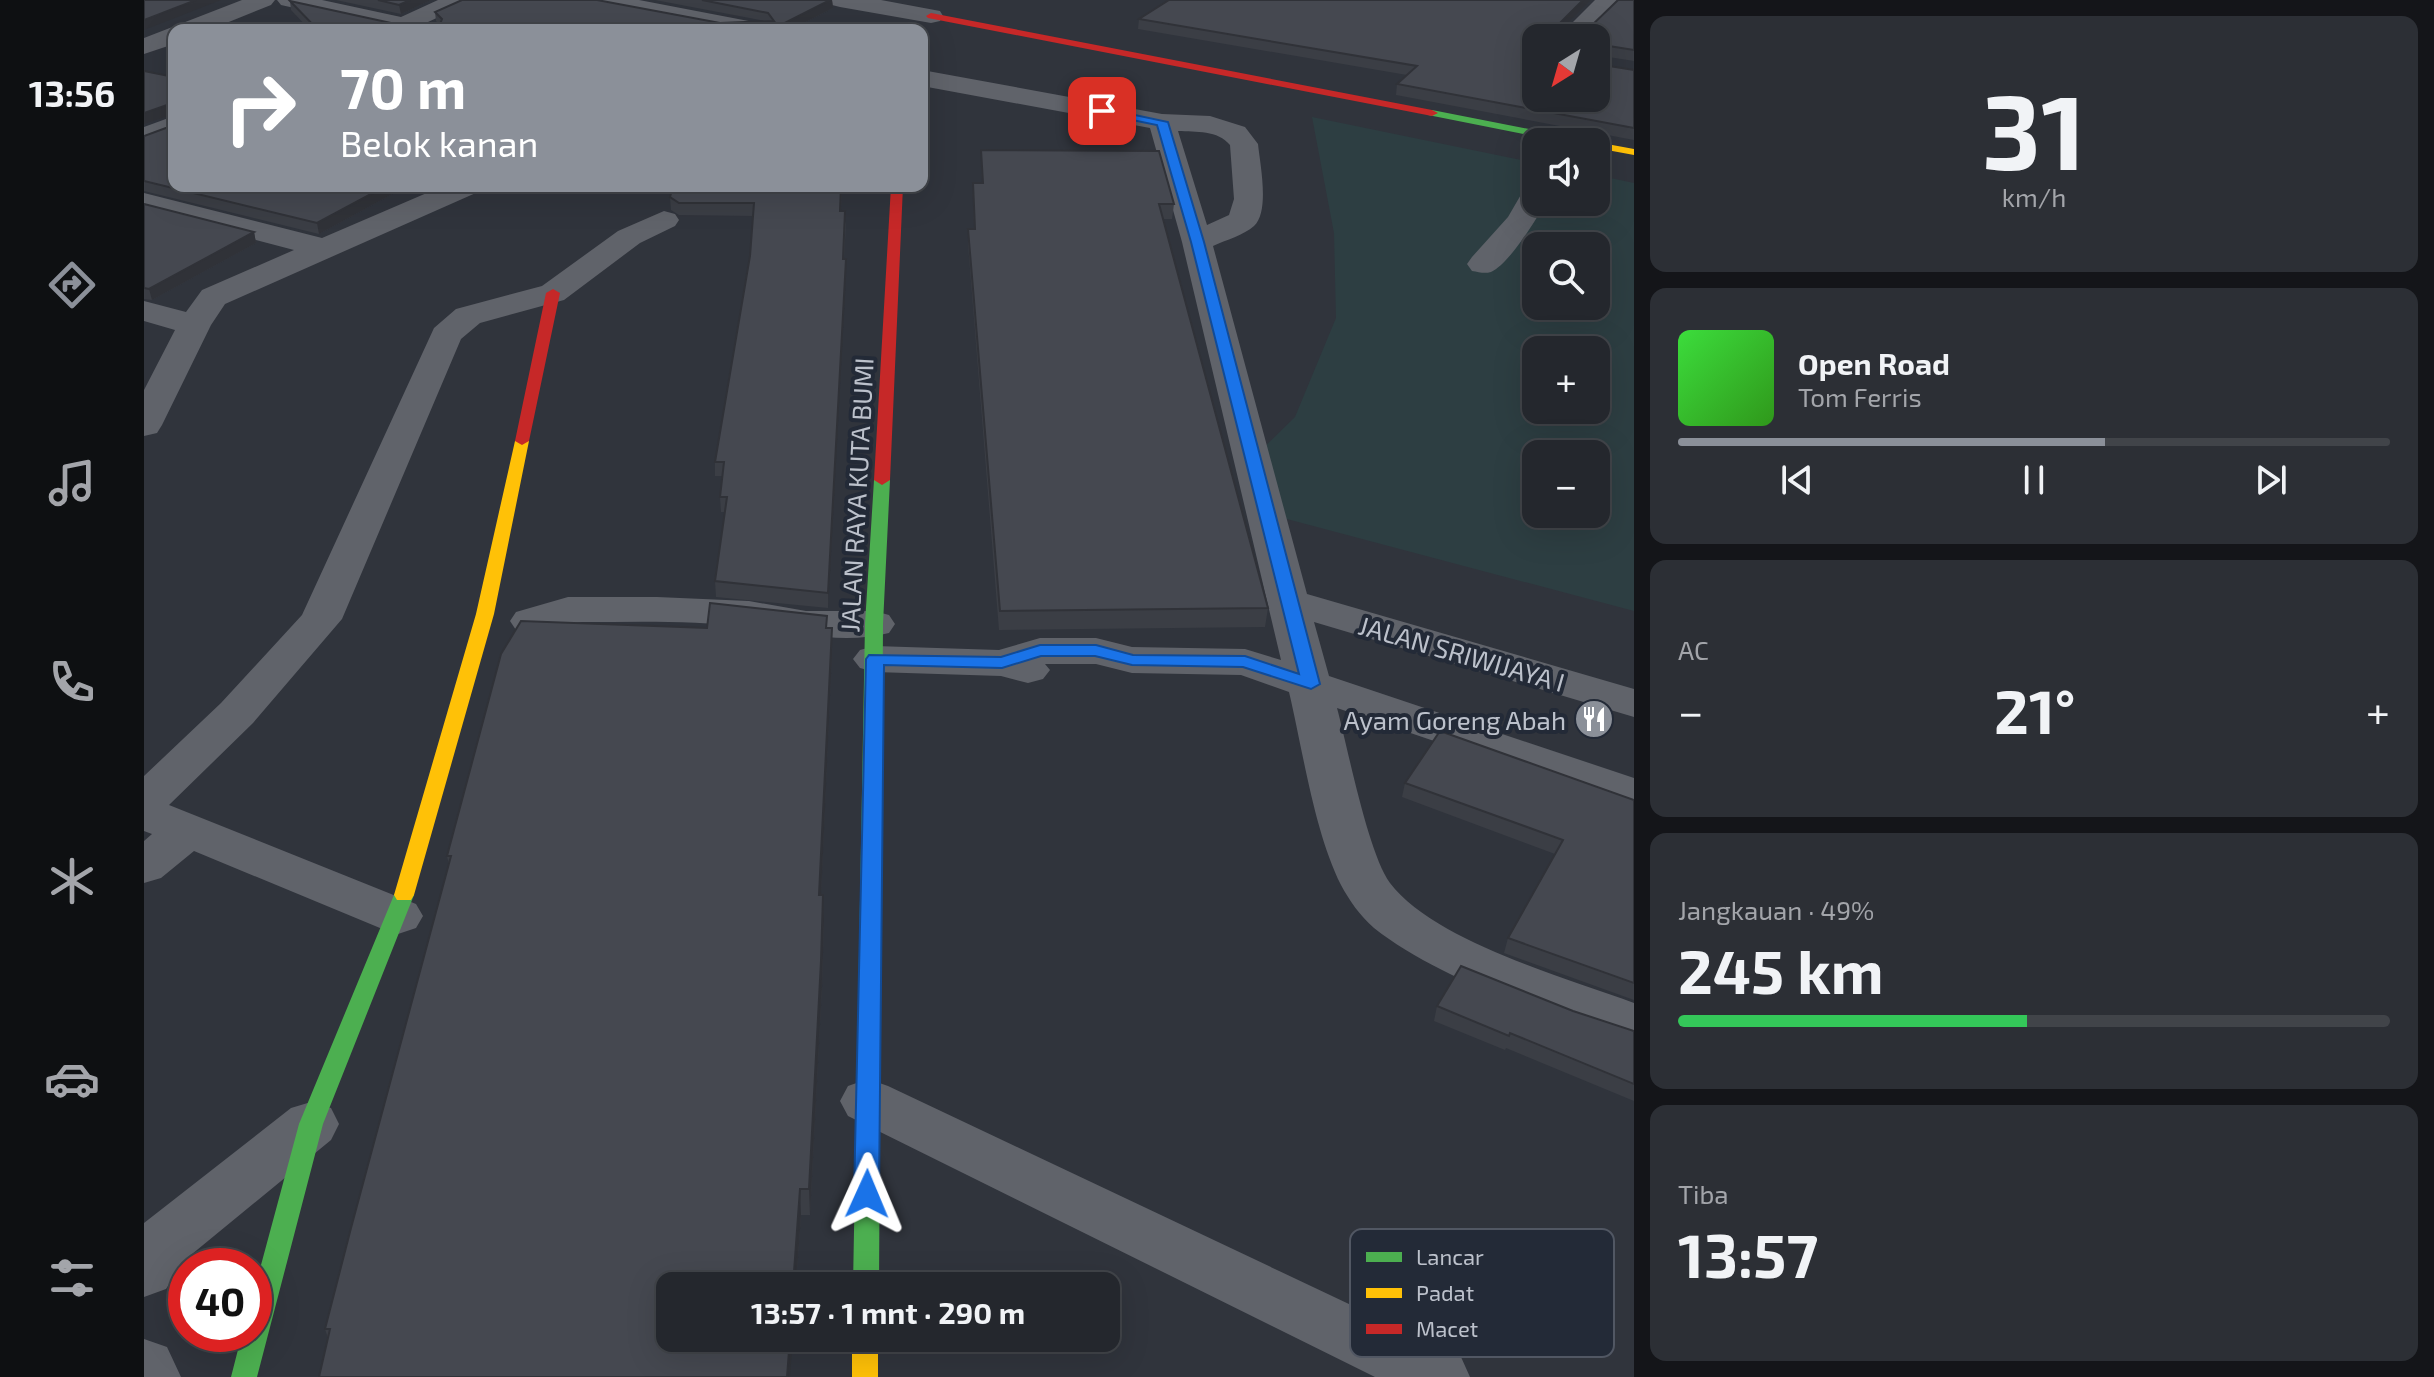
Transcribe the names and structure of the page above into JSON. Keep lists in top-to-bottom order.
{
  "streets": {
    "street": ["JALAN RAYA KUTA BUMI", "JALAN SRIWIJAYA I"]
  },
  "places": {
    "restaurant": ["Ayam Goreng Abah"]
  },
  "legend": ["Lancar", "Padat", "Macet"],
  "north": "bottom left",
  "page": {
    "tabs": "13:56",
    "tile": [
      ["31", "km/h"],
      "AC",
      ["Jangkauan · 49%", "245 km"],
      ["Tiba", "13:57"]
    ],
    "map_buttons": ["+", "−"],
    "turn": ["70 m", "Belok kanan"],
    "song": ["Open Road", "Tom Ferris"],
    "heat": ["−", "21°", "+"],
    "limit": "40",
    "trip": "13:57 · 1 mnt · 290 m"
  }
}
